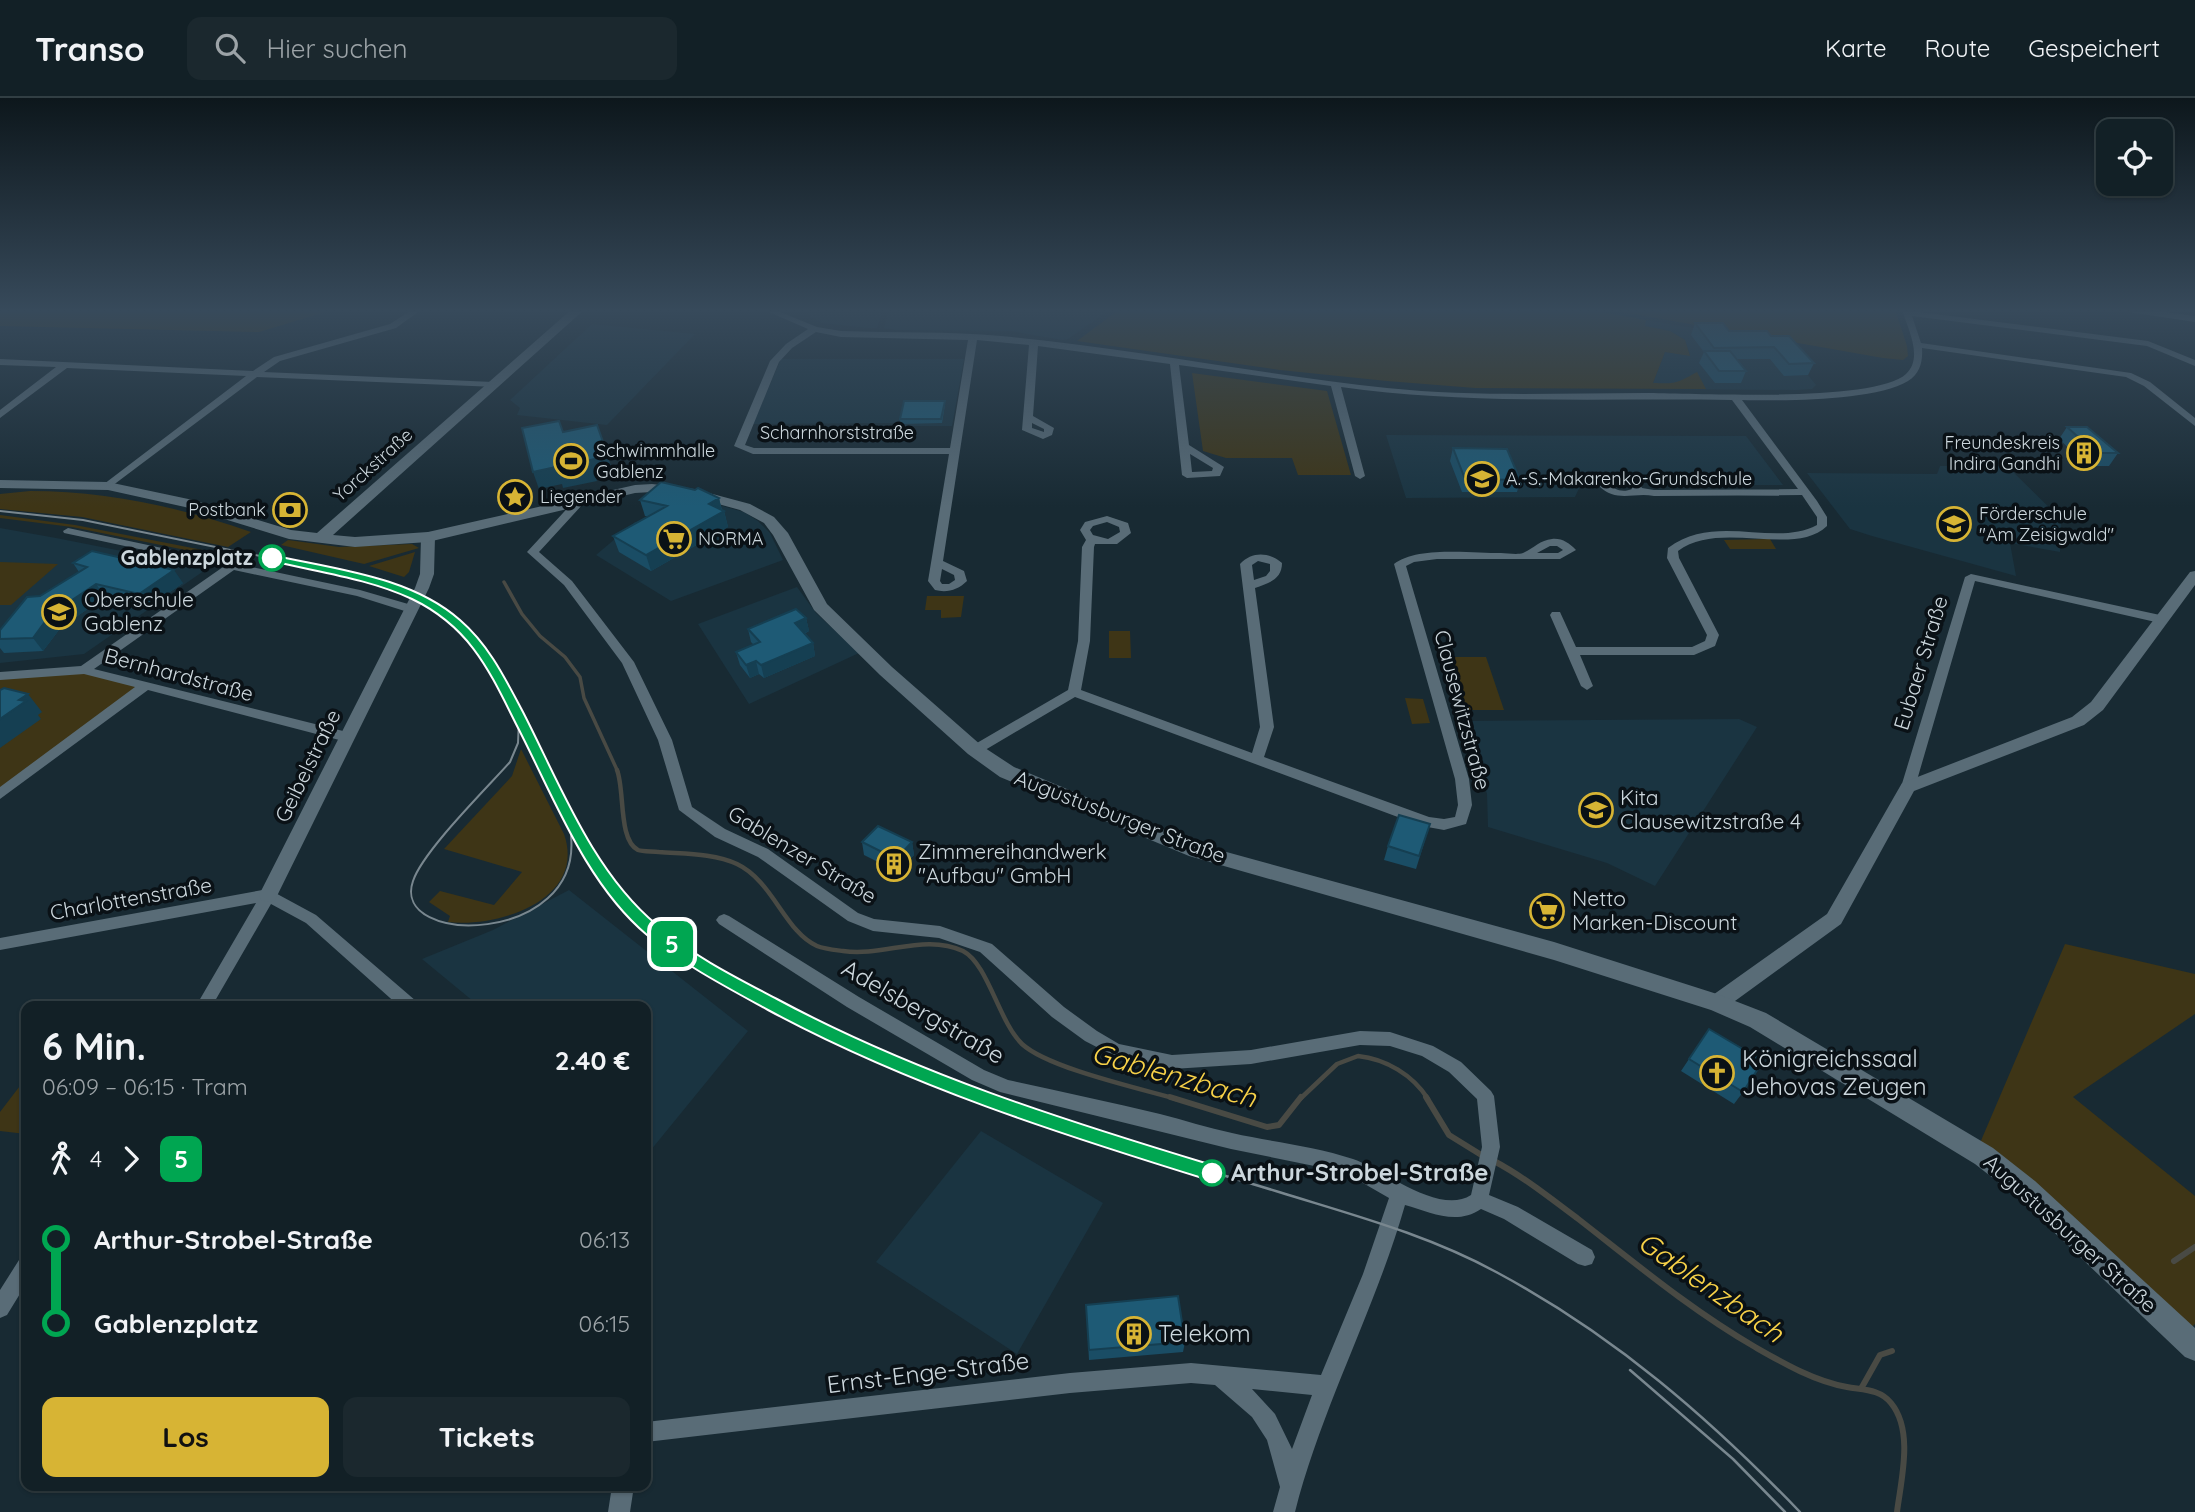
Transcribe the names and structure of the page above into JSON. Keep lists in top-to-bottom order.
{
  "streets": {
    "main road": ["Yorckstraße", "Augustusburger Straße"],
    "street": [
      "Scharnhorststraße",
      "Eubaer Straße",
      "Bernhardstraße",
      "Clausewitzstraße",
      "Geibelstraße",
      "Gablenzer Straße",
      "Charlottenstraße",
      "Adelsbergstraße",
      "Ernst-Enge-Straße"
    ]
  },
  "crossings": [
    ["Yorckstraße", "Augustusburger Straße"],
    ["Eubaer Straße", "Augustusburger Straße"],
    ["Bernhardstraße", "Geibelstraße"],
    ["Geibelstraße", "Augustusburger Straße"],
    ["Geibelstraße", "Charlottenstraße"],
    ["Augustusburger Straße", "Gablenzer Straße"],
    ["Gablenzer Straße", "Adelsbergstraße"]
  ],
  "water": ["Gablenzbach"],
  "places": {
    "building": ["Freundeskreis Indira Gandhi", "Zimmereihandwerk \"Aufbau\" GmbH", "Telekom"],
    "sports": ["Schwimmhalle Gablenz"],
    "school or university": [
      "A.-S.-Makarenko-Grundschule",
      "Förderschule \"Am Zeisigwald\"",
      "Oberschule Gablenz",
      "Kita Clausewitzstraße 4"
    ],
    "place": ["Liegender"],
    "bank": ["Postbank"],
    "supermarket": ["NORMA", "Netto Marken-Discount"],
    "other": ["Gablenzplatz", "Arthur-Strobel-Straße"],
    "church": ["Königreichssaal Jehovas Zeugen"]
  },
  "lines": ["tram line 5"],
  "page": {
    "header": "Transo",
    "search": "Hier suchen",
    "nav": ["Karte", "Route", "Gespeichert"],
    "on_map": "5",
    "heading": ["6 Min.", "06:09 – 06:15 · Tram", "2.40 €"],
    "legs": ["4", "5"],
    "list": [
      {
        "name": "Arthur-Strobel-Straße",
        "value": "06:13"
      },
      {
        "name": "Gablenzplatz",
        "value": "06:15"
      }
    ],
    "buttons": ["Los", "Tickets"]
  }
}
